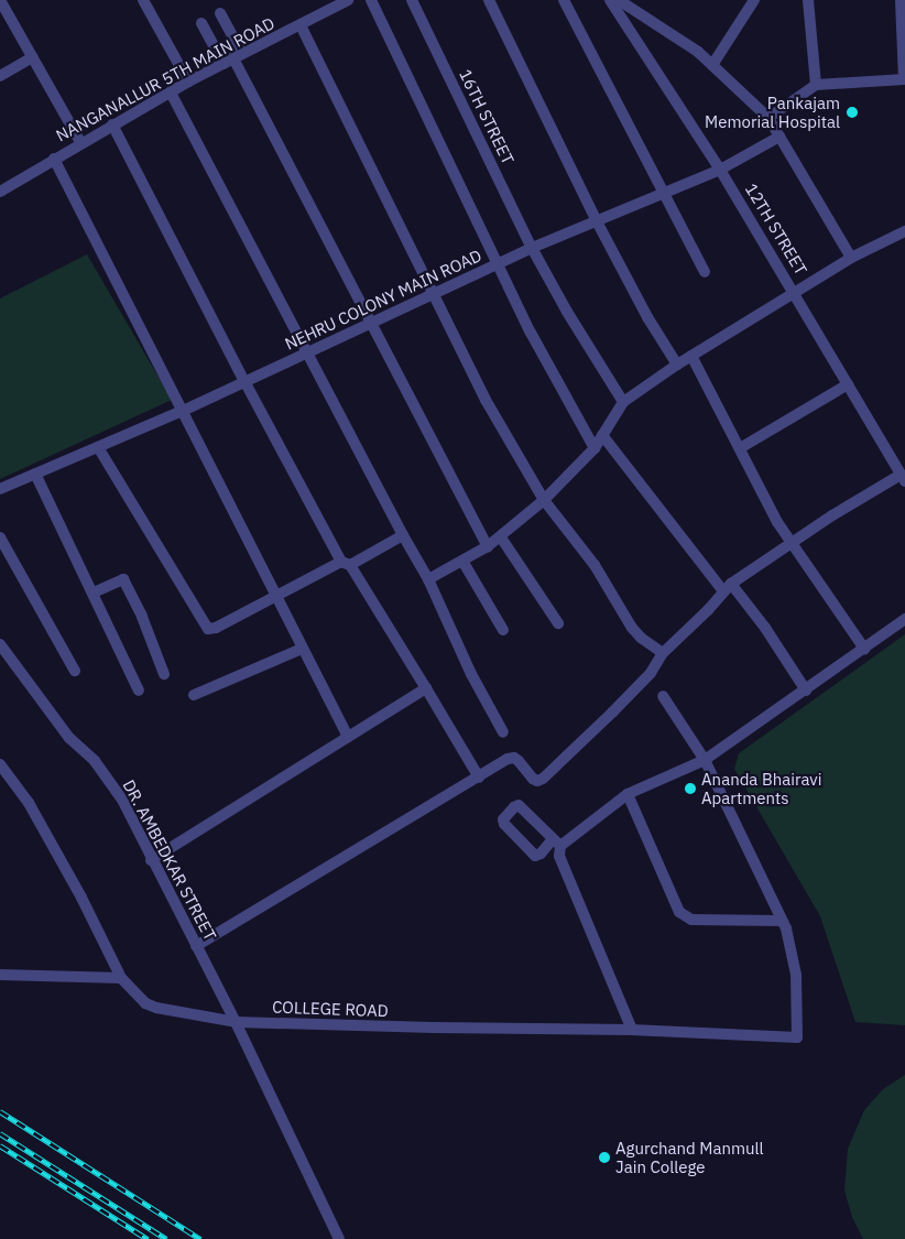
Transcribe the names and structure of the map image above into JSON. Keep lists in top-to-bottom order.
{
  "streets": {
    "street": [
      "NANGANALLUR 5TH MAIN ROAD",
      "16TH STREET",
      "12TH STREET",
      "NEHRU COLONY MAIN ROAD",
      "DR. AMBEDKAR STREET",
      "COLLEGE ROAD"
    ]
  },
  "crossings": [
    ["16TH STREET", "NEHRU COLONY MAIN ROAD"],
    ["12TH STREET", "NEHRU COLONY MAIN ROAD"],
    ["DR. AMBEDKAR STREET", "COLLEGE ROAD"]
  ],
  "places": ["Pankajam Memorial Hospital", "Ananda Bhairavi Apartments", "Agurchand Manmull Jain College"]
}
